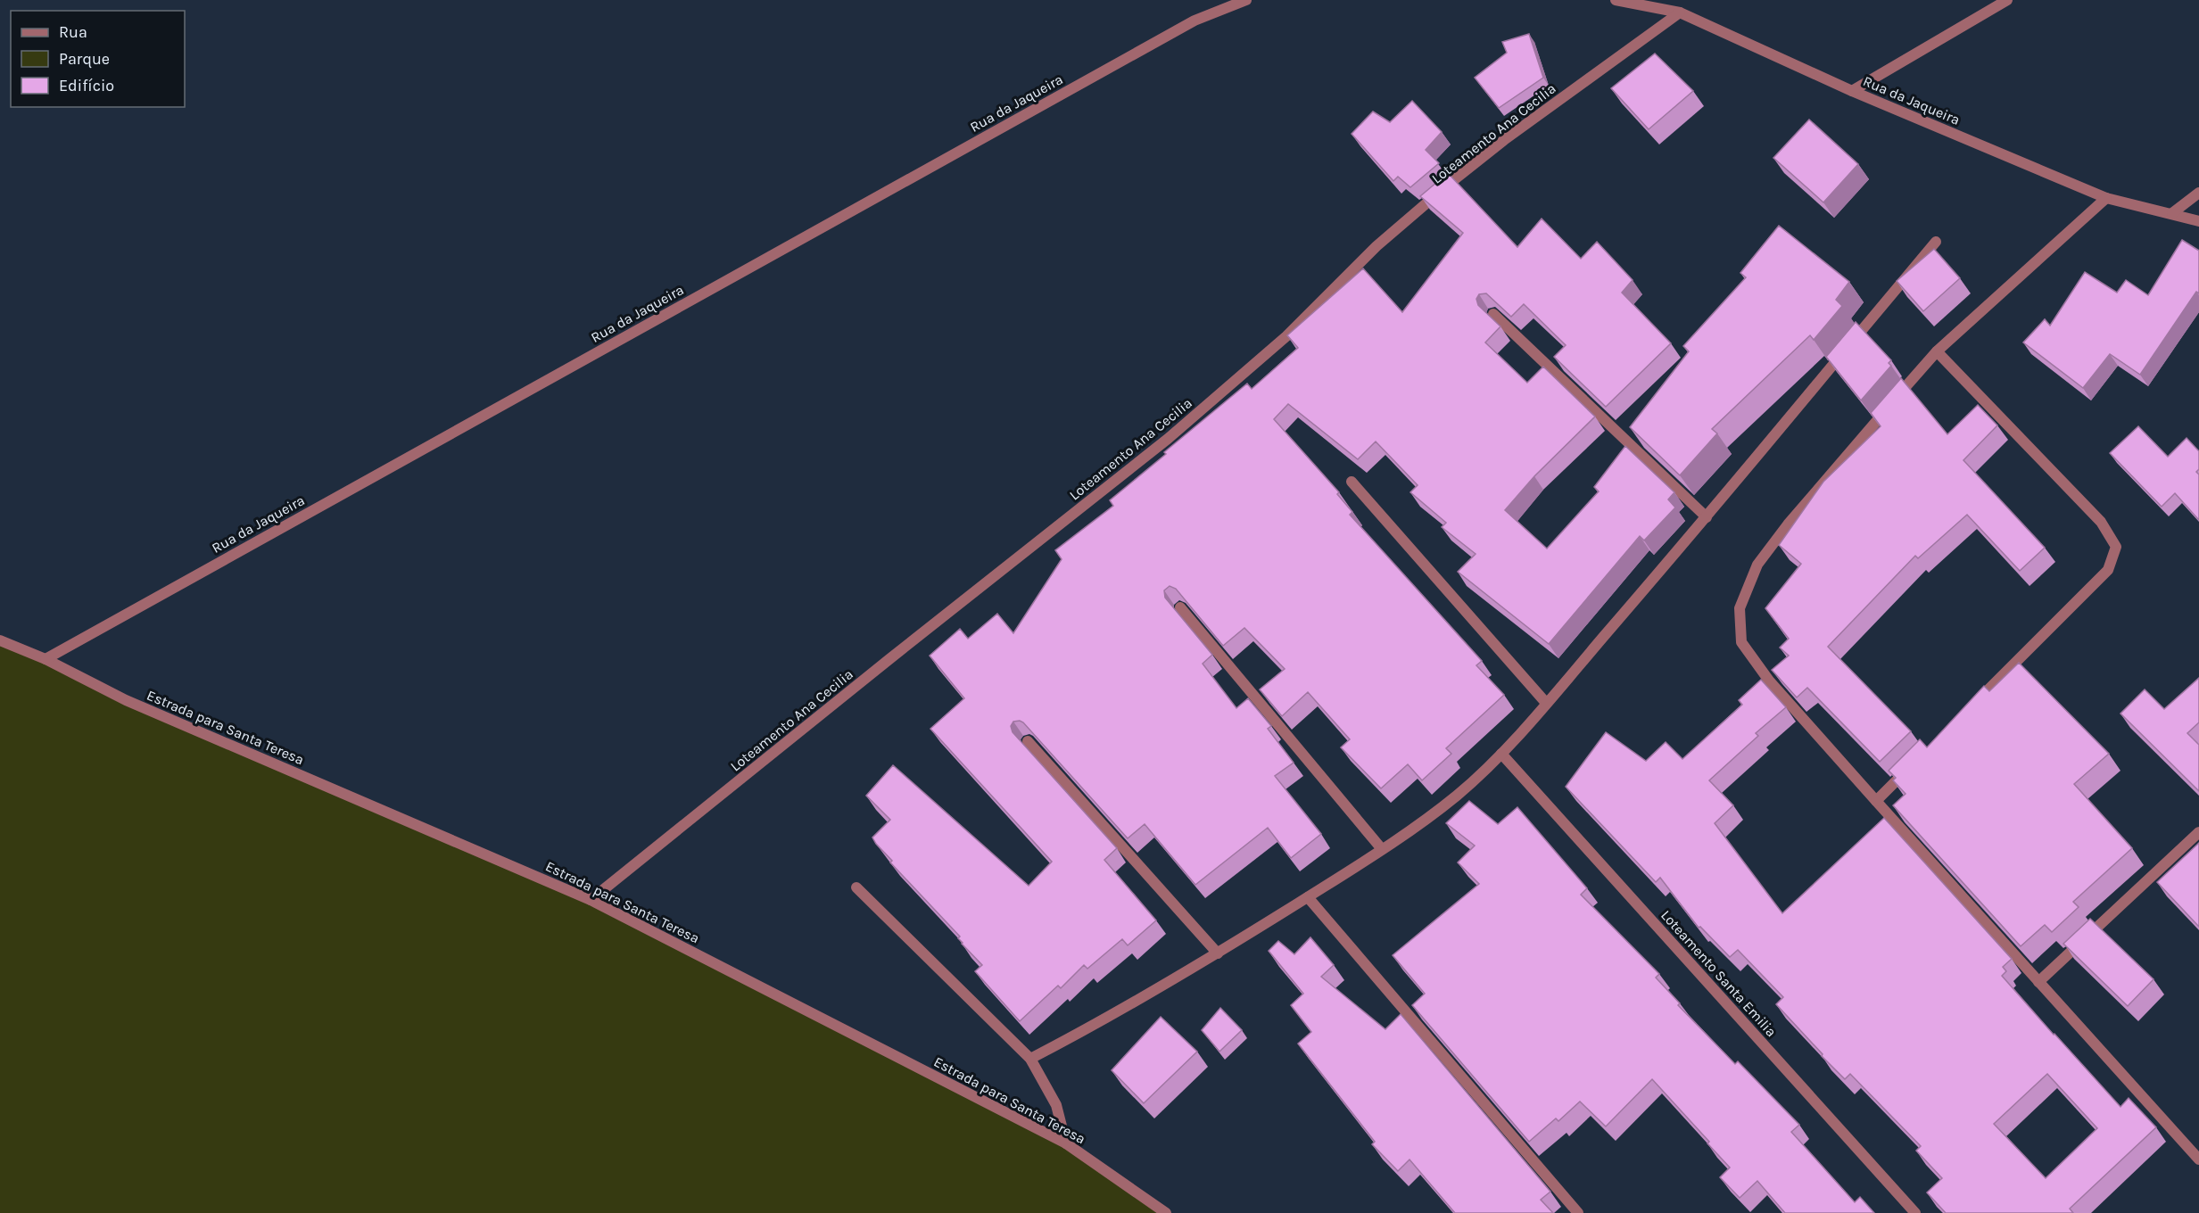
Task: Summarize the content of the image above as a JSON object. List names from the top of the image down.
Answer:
{
  "streets": {
    "street": [
      "Rua da Jaqueira",
      "Loteamento Ana Cecilia",
      "Estrada para Santa Teresa",
      "Loteamento Santa Emilia"
    ]
  },
  "crossings": [
    ["Rua da Jaqueira", "Loteamento Ana Cecilia"],
    ["Rua da Jaqueira", "Estrada para Santa Teresa"],
    ["Loteamento Ana Cecilia", "Estrada para Santa Teresa"]
  ],
  "legend": ["Rua", "Parque", "Edifício"]
}
